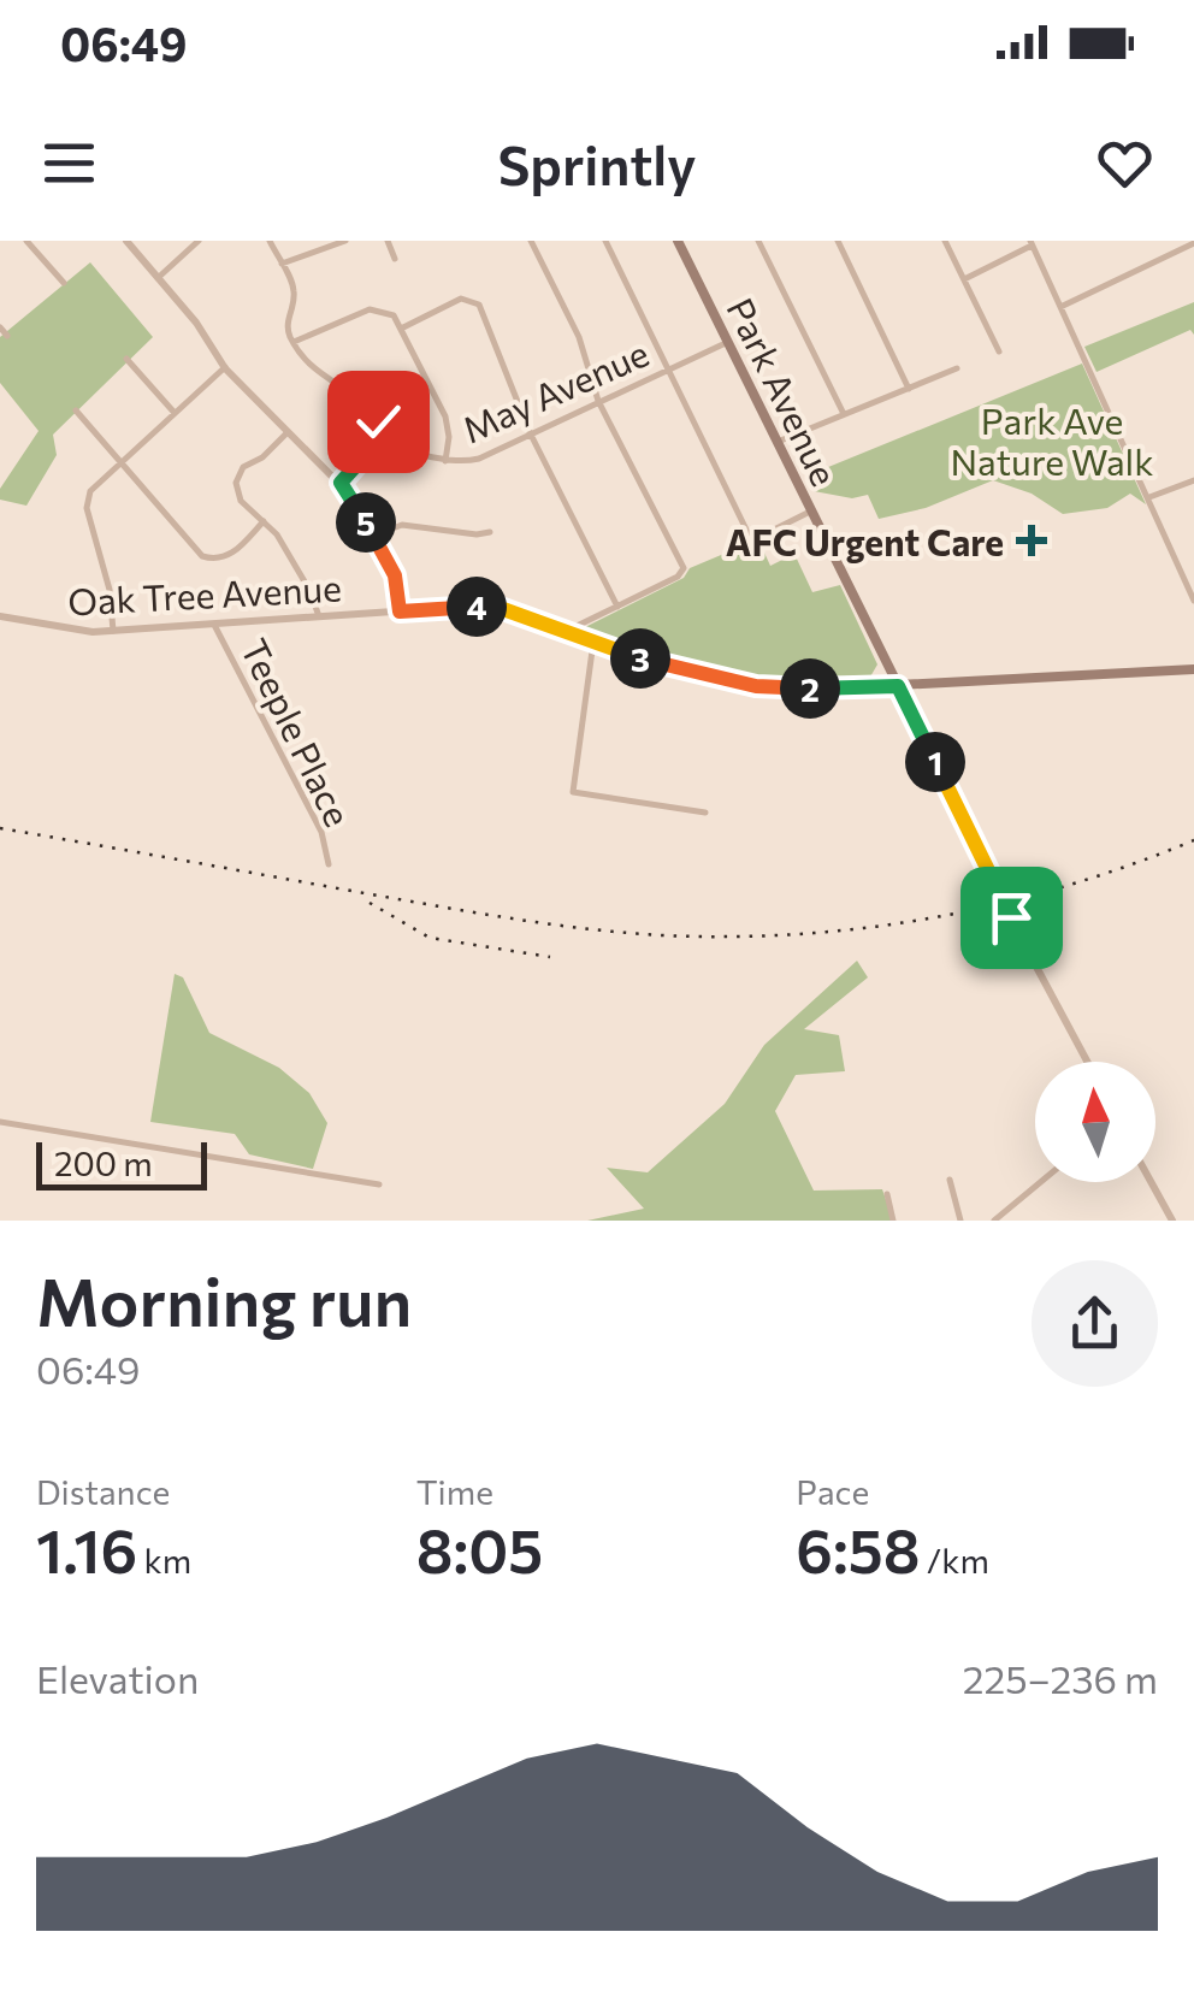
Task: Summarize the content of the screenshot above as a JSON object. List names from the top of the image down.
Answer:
{
  "streets": {
    "main road": ["Park Avenue", "Oak Tree Avenue"],
    "street": ["May Avenue", "Teeple Place"]
  },
  "crossings": [
    ["May Avenue", "Park Avenue"],
    ["Park Avenue", "Oak Tree Avenue"],
    ["Oak Tree Avenue", "Teeple Place"]
  ],
  "parks": ["Park Ave Nature Walk"],
  "places": {
    "health": ["AFC Urgent Care"]
  },
  "scale_bar": "200 m",
  "north": "top",
  "page": {
    "status": "06:49",
    "header": "Sprintly",
    "pins": [
      "5",
      "4",
      "3",
      "2",
      "1"
    ],
    "scale": "200 m",
    "heading": ["Morning run", "06:49"],
    "stats": [
      ["Distance", "1.16 km"],
      ["Time", "8:05"],
      ["Pace", "6:58 /km"]
    ],
    "chart": ["Elevation", "225–236 m"]
  }
}
